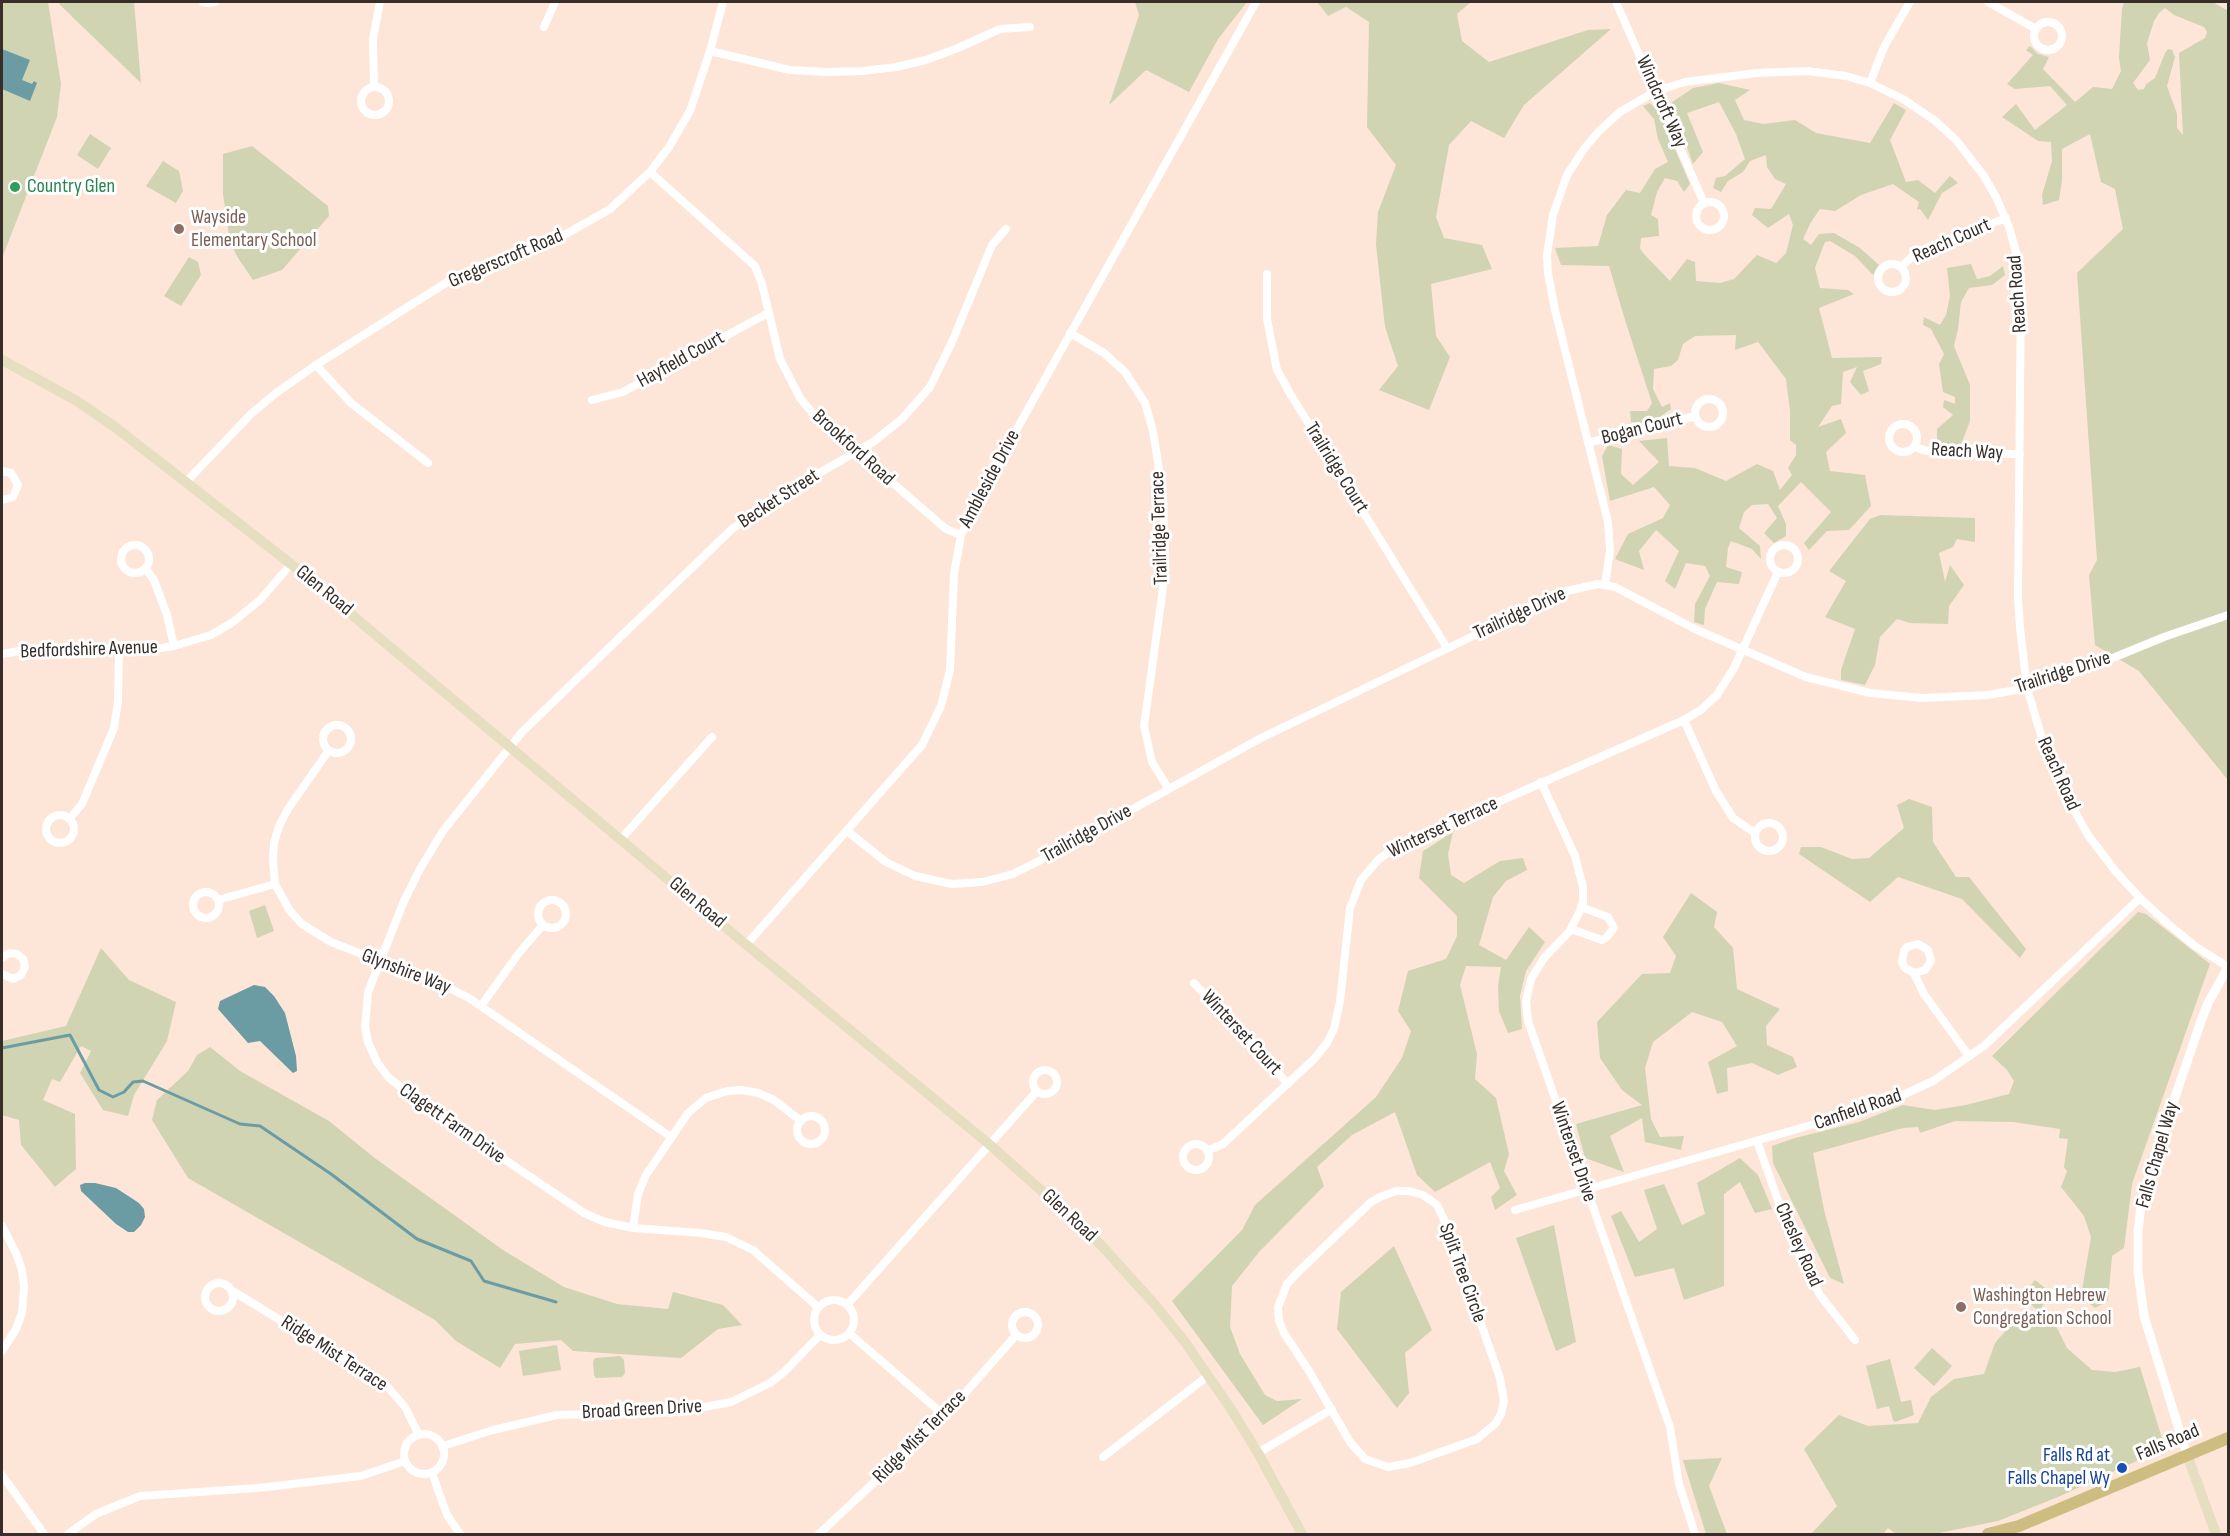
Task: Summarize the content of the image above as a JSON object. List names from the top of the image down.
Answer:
{
  "streets": {
    "main road": ["Glen Road", "Falls Road"],
    "street": [
      "Windcroft Way",
      "Reach Court",
      "Gregerscroft Road",
      "Reach Road",
      "Hayfield Court",
      "Bogan Court",
      "Brookford Road",
      "Reach Way",
      "Trailridge Court",
      "Ambleside Drive",
      "Becket Street",
      "Trailridge Terrace",
      "Trailridge Drive",
      "Bedfordshire Avenue",
      "Winterset Terrace",
      "Glynshire Way",
      "Winterset Court",
      "Canfield Road",
      "Clagett Farm Drive",
      "Winterset Drive",
      "Falls Chapel Way",
      "Chesley Road",
      "Split Tree Circle",
      "Ridge Mist Terrace",
      "Broad Green Drive"
    ]
  },
  "crossings": [
    ["Windcroft Way", "Reach Road"],
    ["Reach Court", "Reach Road"],
    ["Gregerscroft Road", "Brookford Road"],
    ["Gregerscroft Road", "Glen Road"],
    ["Reach Road", "Bogan Court"],
    ["Reach Road", "Reach Way"],
    ["Reach Road", "Trailridge Drive"],
    ["Reach Road", "Canfield Road"],
    ["Reach Road", "Falls Chapel Way"],
    ["Hayfield Court", "Brookford Road"],
    ["Brookford Road", "Ambleside Drive"],
    ["Brookford Road", "Becket Street"],
    ["Trailridge Court", "Trailridge Drive"],
    ["Ambleside Drive", "Trailridge Terrace"],
    ["Ambleside Drive", "Glen Road"],
    ["Ambleside Drive", "Trailridge Drive"],
    ["Becket Street", "Glen Road"],
    ["Becket Street", "Clagett Farm Drive"],
    ["Trailridge Terrace", "Trailridge Drive"],
    ["Glen Road", "Bedfordshire Avenue"],
    ["Glen Road", "Clagett Farm Drive"],
    ["Trailridge Drive", "Winterset Terrace"],
    ["Winterset Terrace", "Winterset Court"],
    ["Winterset Terrace", "Winterset Drive"],
    ["Glynshire Way", "Clagett Farm Drive"],
    ["Canfield Road", "Winterset Drive"],
    ["Canfield Road", "Chesley Road"],
    ["Clagett Farm Drive", "Broad Green Drive"],
    ["Falls Chapel Way", "Falls Road"],
    ["Ridge Mist Terrace", "Broad Green Drive"]
  ],
  "places": [
    "Country Glen",
    "Wayside Elementary School",
    "Washington Hebrew Congregation School",
    "Falls Rd at Falls Chapel Wy"
  ]
}
